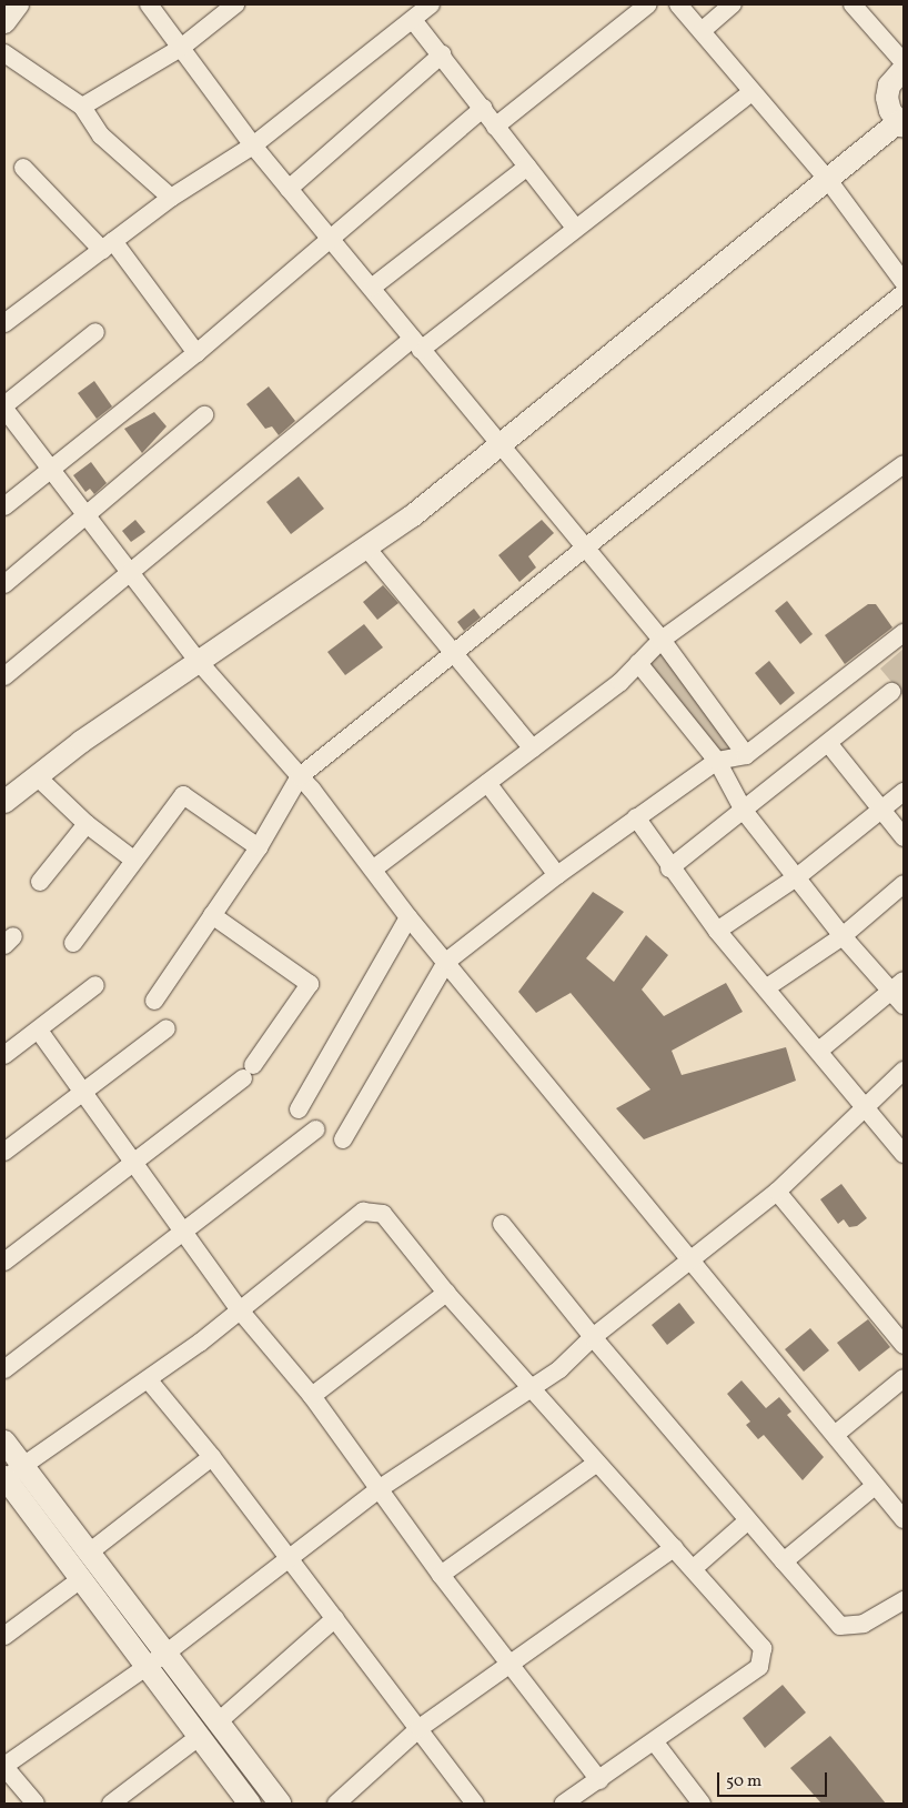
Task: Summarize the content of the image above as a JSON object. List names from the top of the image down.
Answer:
{
  "scale_bar": "50 m"
}
